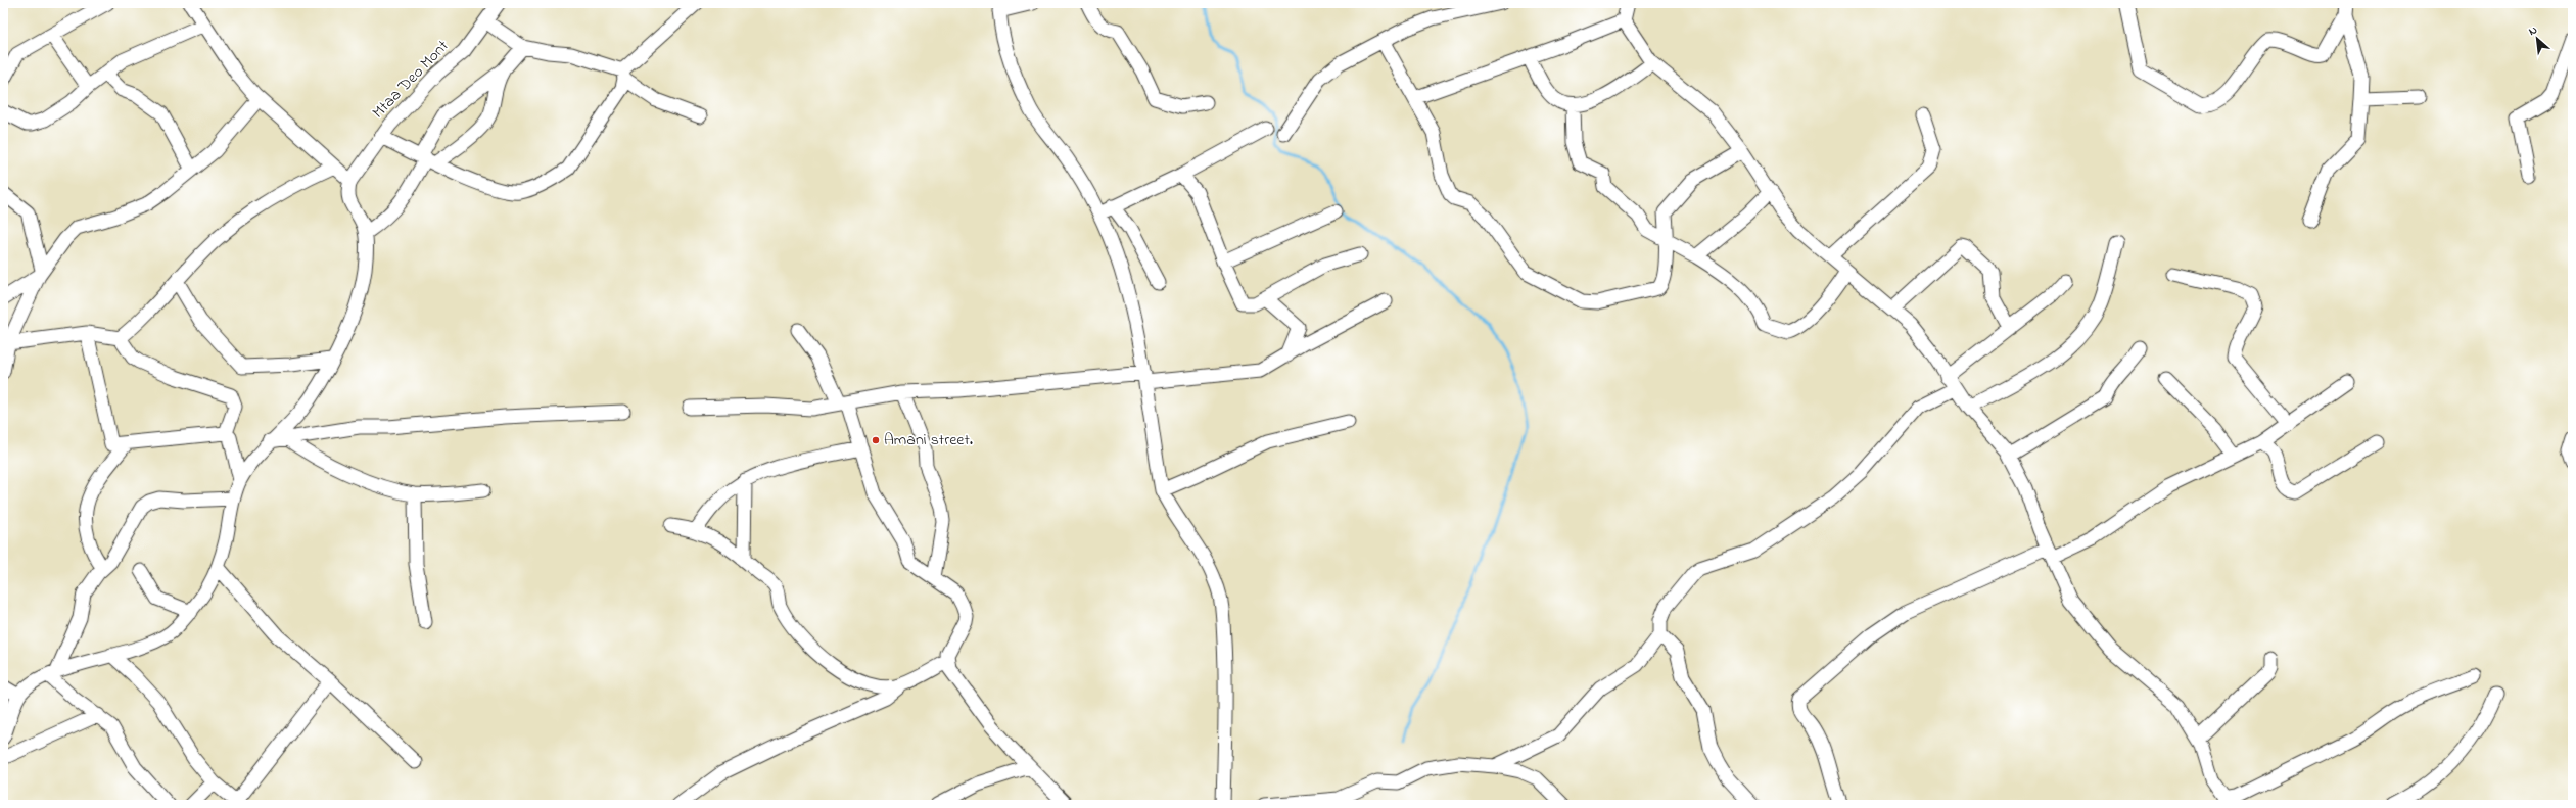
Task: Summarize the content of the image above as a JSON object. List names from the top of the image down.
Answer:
{
  "streets": {
    "street": ["Mtaa Deo Mont"]
  },
  "places": ["Amani street."],
  "north": "top left"
}
